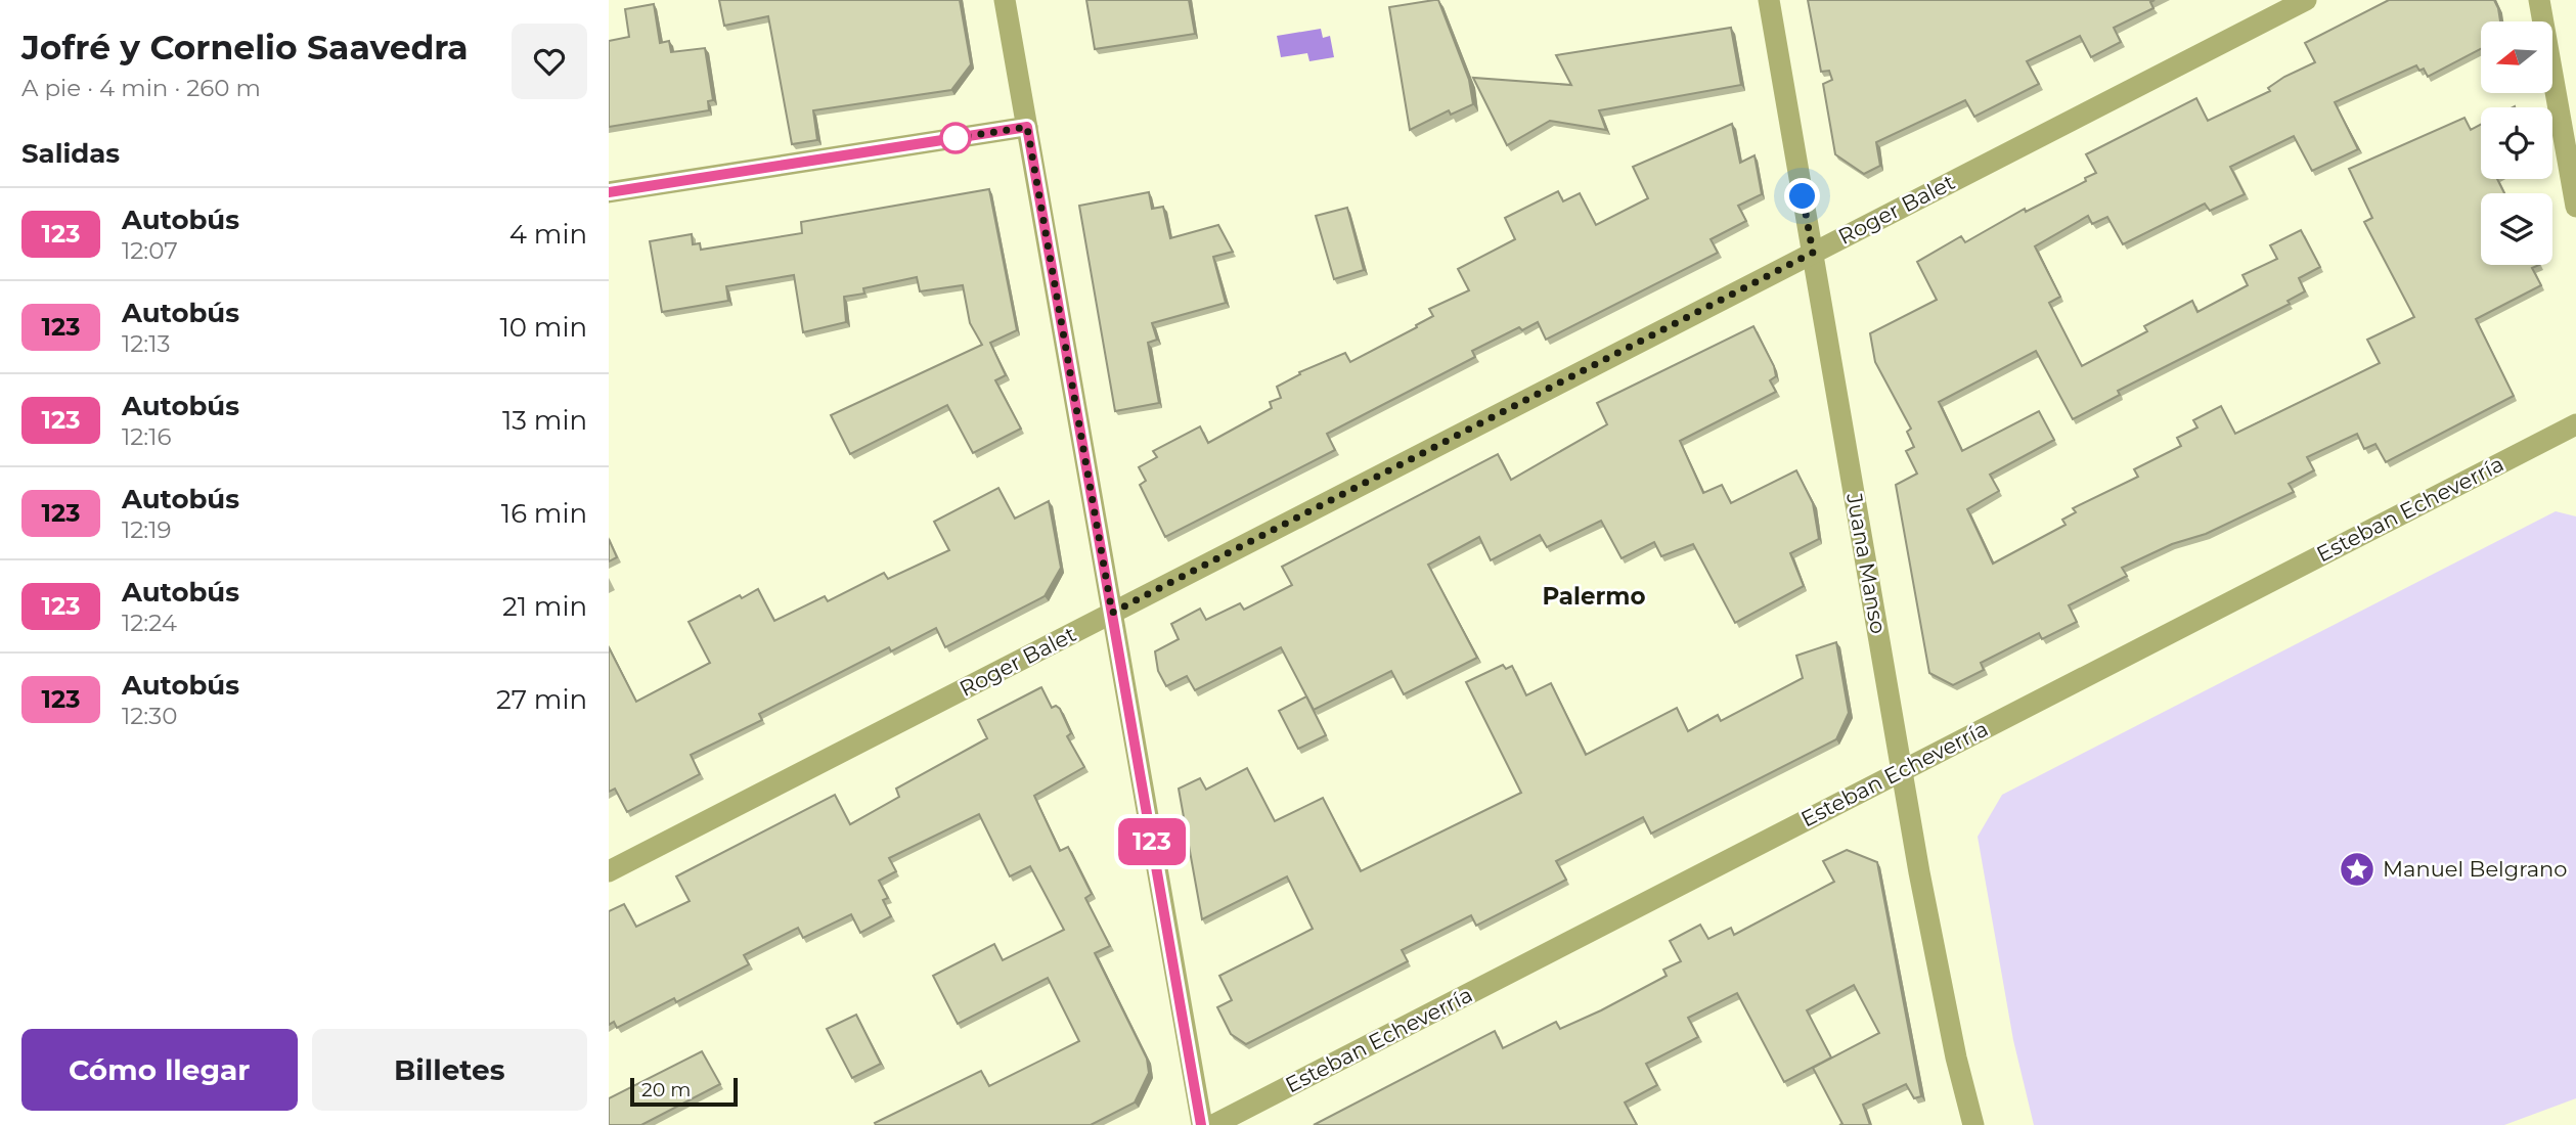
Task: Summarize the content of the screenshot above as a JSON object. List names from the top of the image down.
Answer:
{
  "streets": {
    "street": ["Roger Balet", "Esteban Echeverría", "Juana Manso"]
  },
  "crossings": [
    ["Roger Balet", "Juana Manso"],
    ["Esteban Echeverría", "Juana Manso"]
  ],
  "districts": ["Palermo"],
  "places": {
    "place": ["Manuel Belgrano"]
  },
  "lines": ["bus line 123"],
  "scale_bar": "20 m",
  "north": "left",
  "page": {
    "heading": [
      ["Jofré y Cornelio Saavedra", "A pie · 4 min · 260 m"],
      "Salidas"
    ],
    "on_map": "123",
    "list": [
      {
        "mark": "123",
        "name": "Autobús",
        "note": "12:07",
        "value": "4 min"
      },
      {
        "mark": "123",
        "name": "Autobús",
        "note": "12:13",
        "value": "10 min"
      },
      {
        "mark": "123",
        "name": "Autobús",
        "note": "12:16",
        "value": "13 min"
      },
      {
        "mark": "123",
        "name": "Autobús",
        "note": "12:19",
        "value": "16 min"
      },
      {
        "mark": "123",
        "name": "Autobús",
        "note": "12:24",
        "value": "21 min"
      },
      {
        "mark": "123",
        "name": "Autobús",
        "note": "12:30",
        "value": "27 min"
      }
    ],
    "buttons": ["Cómo llegar", "Billetes"],
    "scale": "20 m"
  }
}
